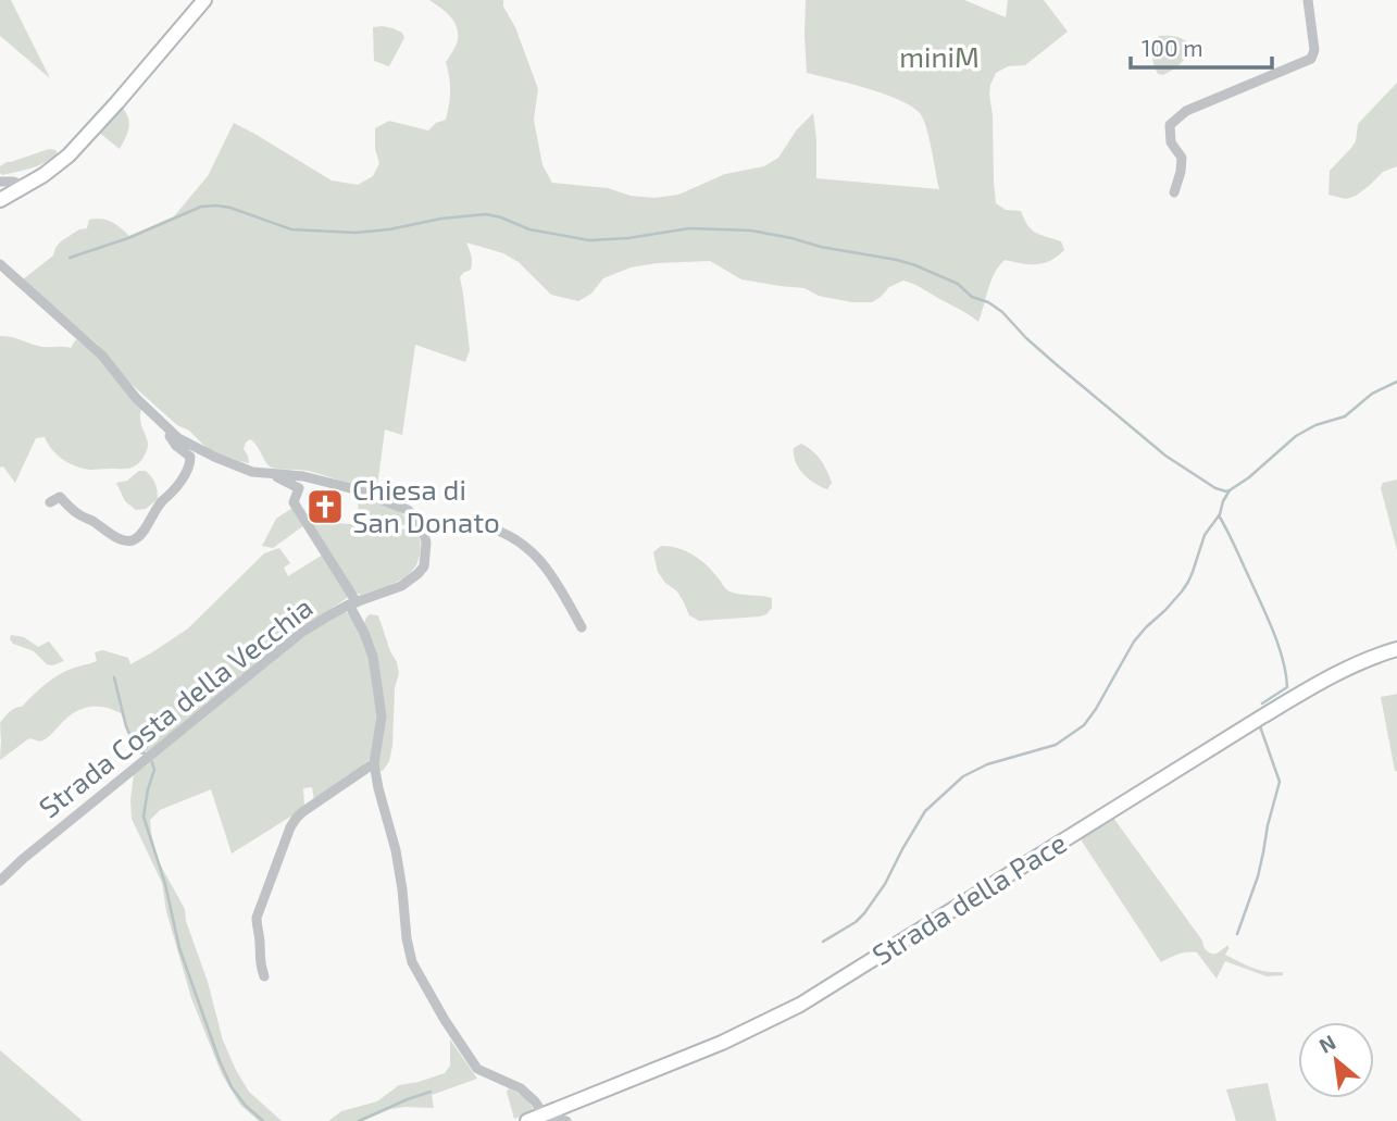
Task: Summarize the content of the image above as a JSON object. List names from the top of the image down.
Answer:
{
  "streets": {
    "street": ["Strada Costa della Vecchia", "Strada della Pace"]
  },
  "parks": ["miniM"],
  "places": {
    "church": ["Chiesa di San Donato"]
  },
  "scale_bar": "100 m",
  "north": "top left"
}
